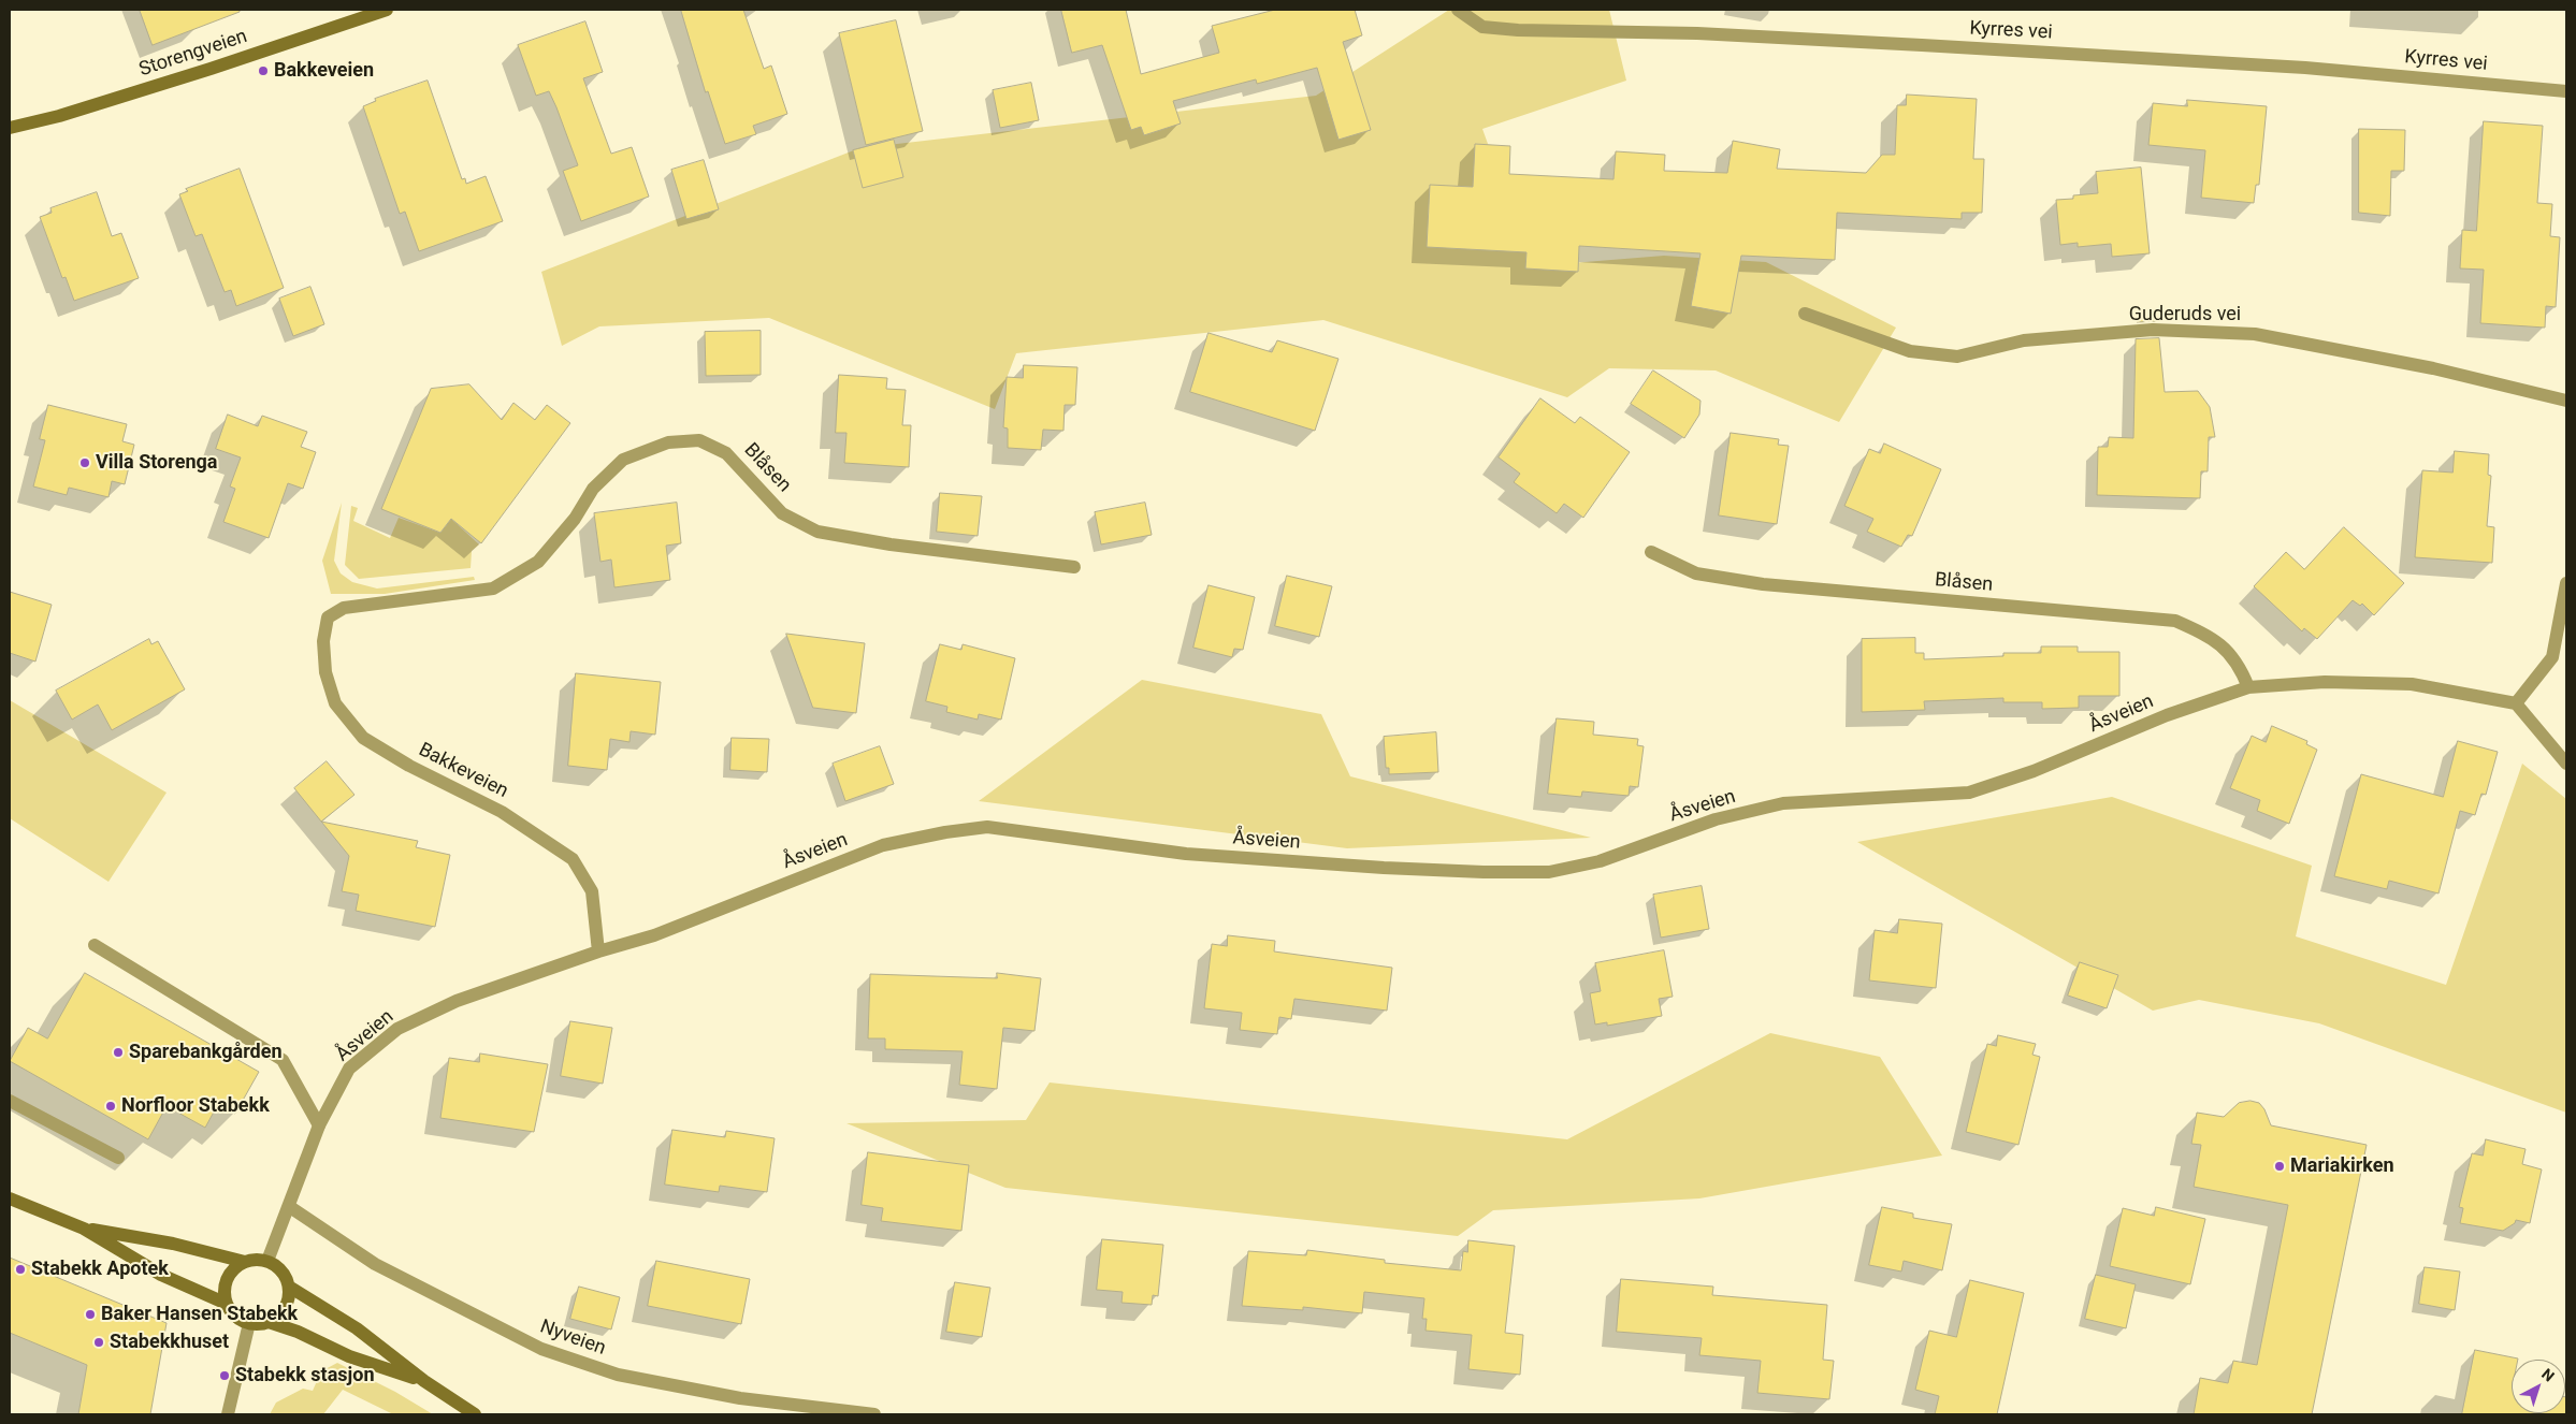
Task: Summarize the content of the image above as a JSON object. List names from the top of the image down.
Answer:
{
  "streets": {
    "main road": ["Storengveien"],
    "street": [
      "Kyrres vei",
      "Guderuds vei",
      "Blåsen",
      "Åsveien",
      "Bakkeveien",
      "Nyveien"
    ]
  },
  "crossings": [
    ["Blåsen", "Åsveien"],
    ["Blåsen", "Bakkeveien"],
    ["Åsveien", "Bakkeveien"],
    ["Åsveien", "Nyveien"]
  ],
  "places": [
    "Bakkeveien",
    "Villa Storenga",
    "Sparebankgården",
    "Norfloor Stabekk",
    "Mariakirken",
    "Stabekk Apotek",
    "Baker Hansen Stabekk",
    "Stabekkhuset",
    "Stabekk stasjon"
  ],
  "north": "top right"
}
